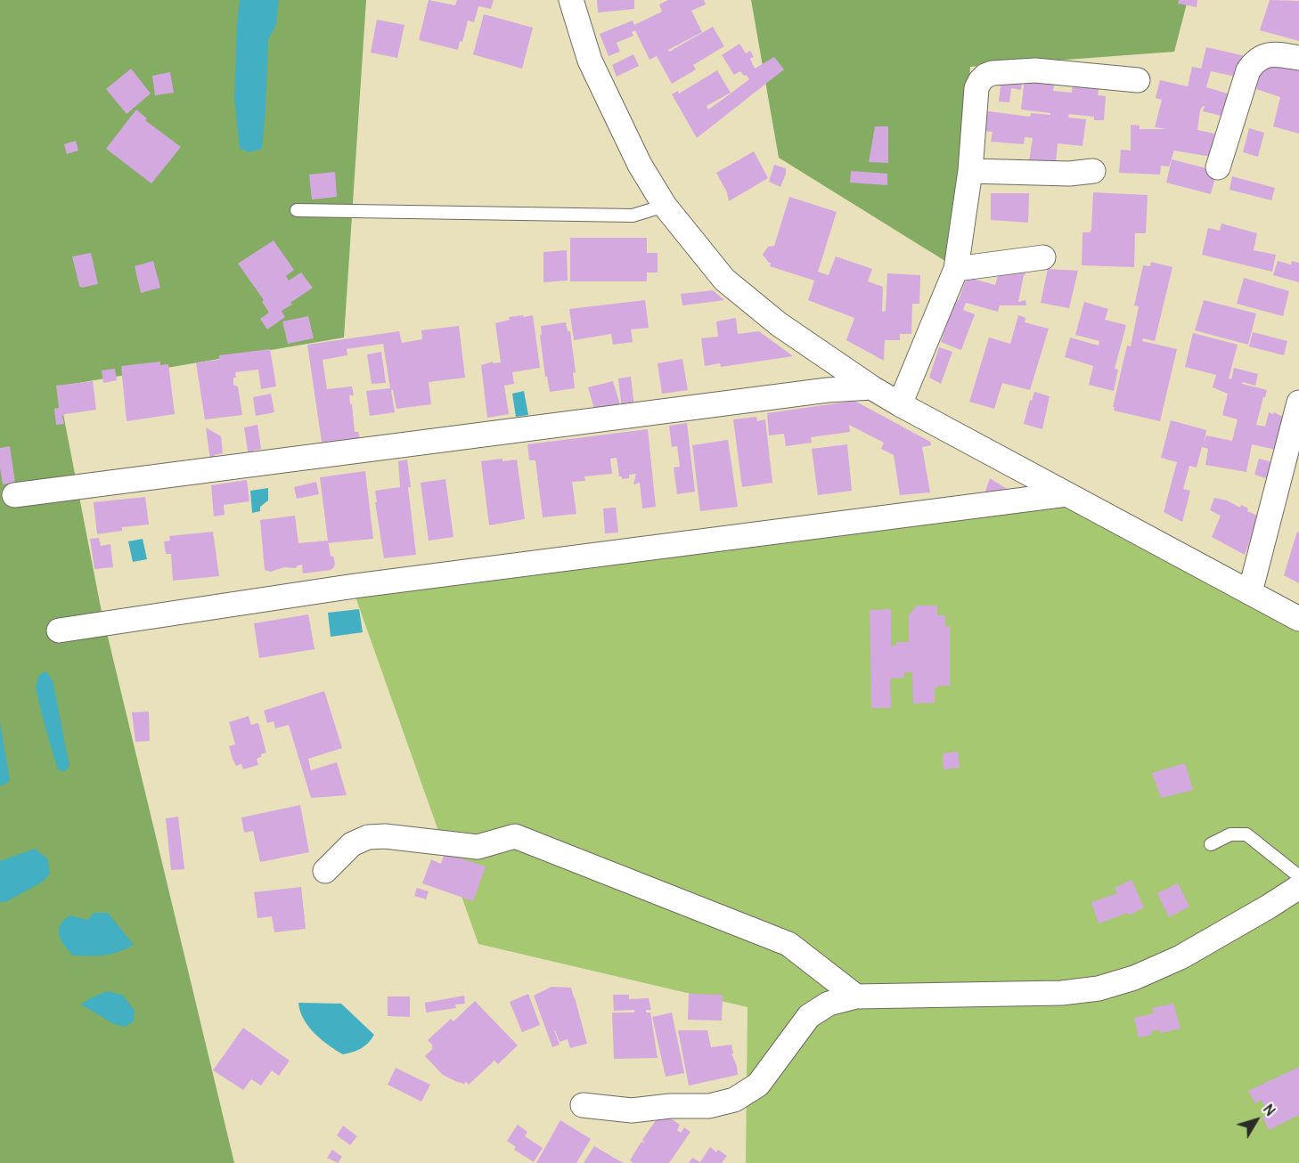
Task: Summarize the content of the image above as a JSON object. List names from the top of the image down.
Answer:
{
  "north": "top right"
}
